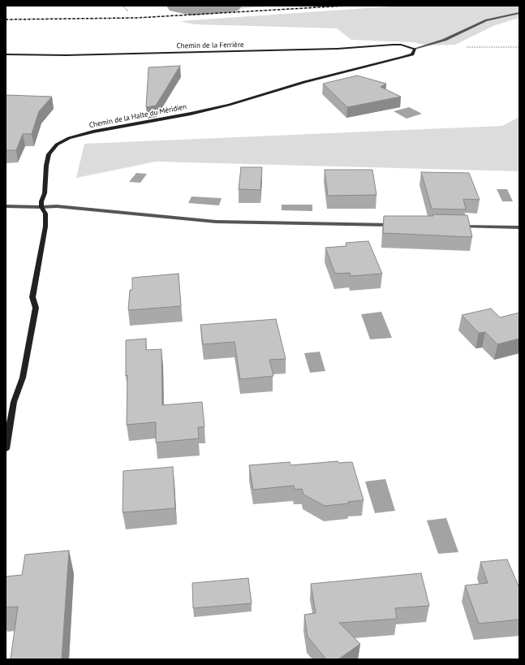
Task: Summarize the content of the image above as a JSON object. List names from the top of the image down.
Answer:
{
  "streets": {
    "street": ["Chemin de la Ferrière", "Chemin de la Halte du Méridien"]
  },
  "crossings": [
    ["Chemin de la Ferrière", "Chemin de la Halte du Méridien"]
  ]
}
